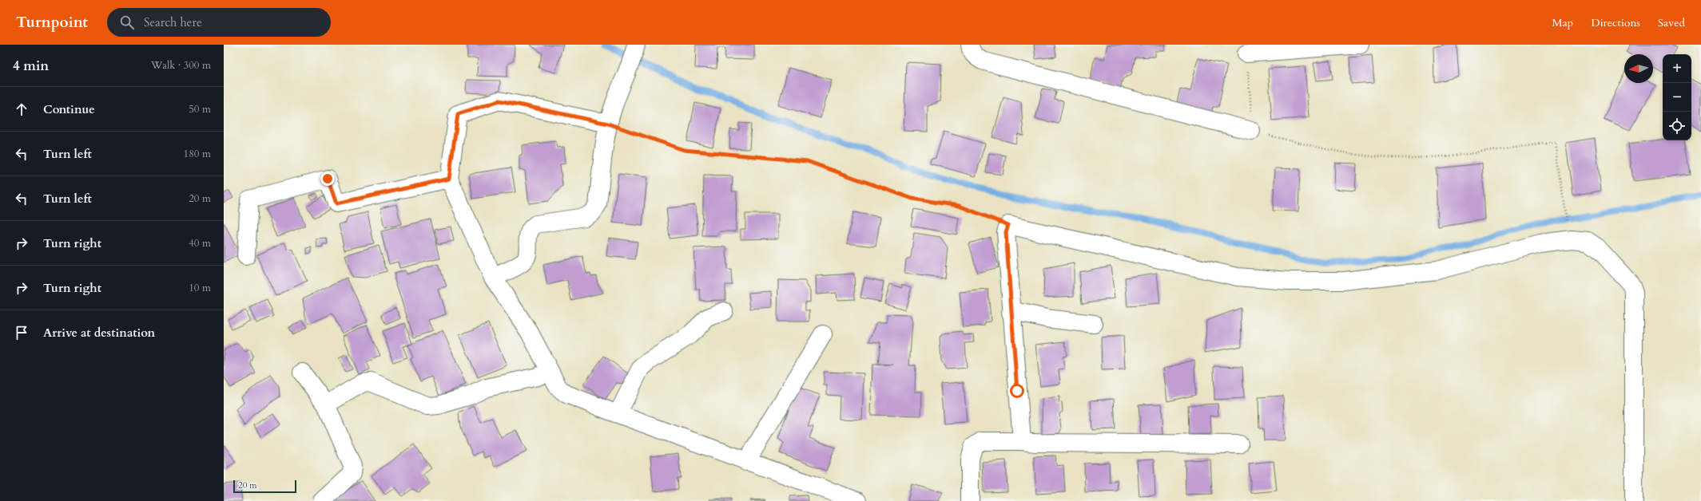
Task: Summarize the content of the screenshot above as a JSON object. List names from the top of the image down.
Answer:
{
  "scale_bar": "20 m",
  "north": "left",
  "page": {
    "header": "Turnpoint",
    "search": "Search here",
    "nav": ["Map", "Directions", "Saved"],
    "heading": ["4 min", "Walk · 300 m"],
    "map_buttons": ["+", "−"],
    "list": [
      ["Continue", "50 m"],
      ["Turn left", "180 m"],
      ["Turn left", "20 m"],
      ["Turn right", "40 m"],
      ["Turn right", "10 m"],
      "Arrive at destination"
    ],
    "scale": "20 m"
  }
}
